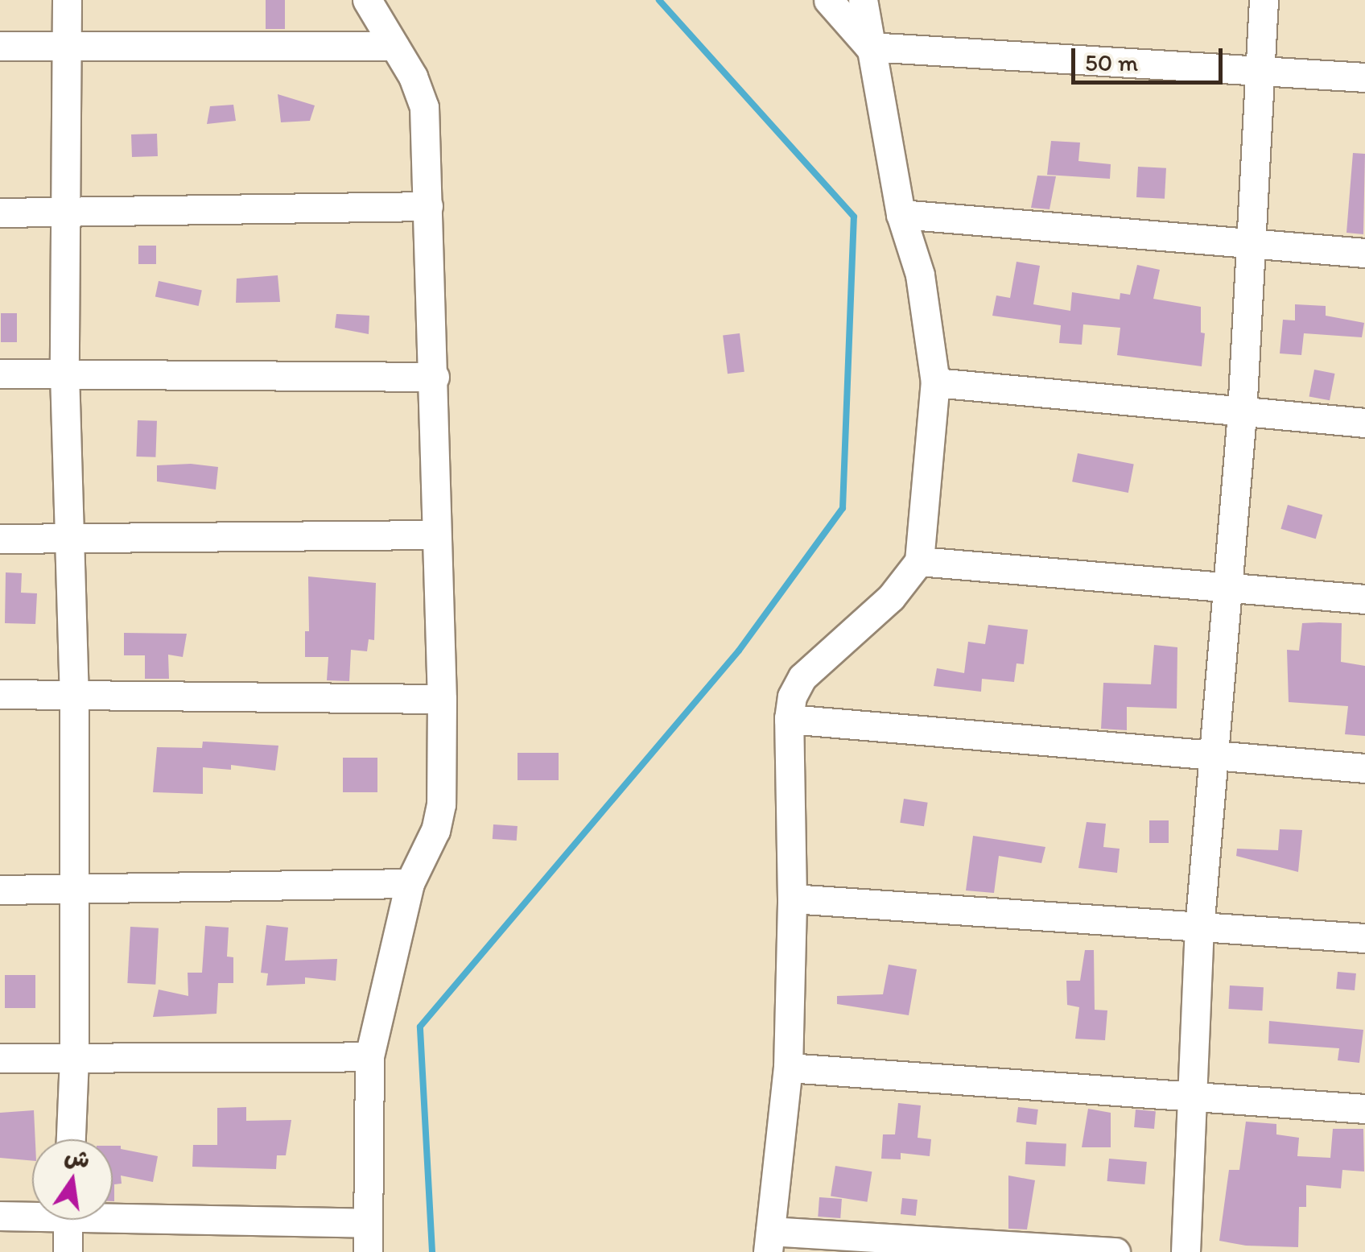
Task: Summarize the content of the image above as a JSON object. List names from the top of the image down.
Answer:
{
  "scale_bar": "50 m",
  "north": "top"
}
